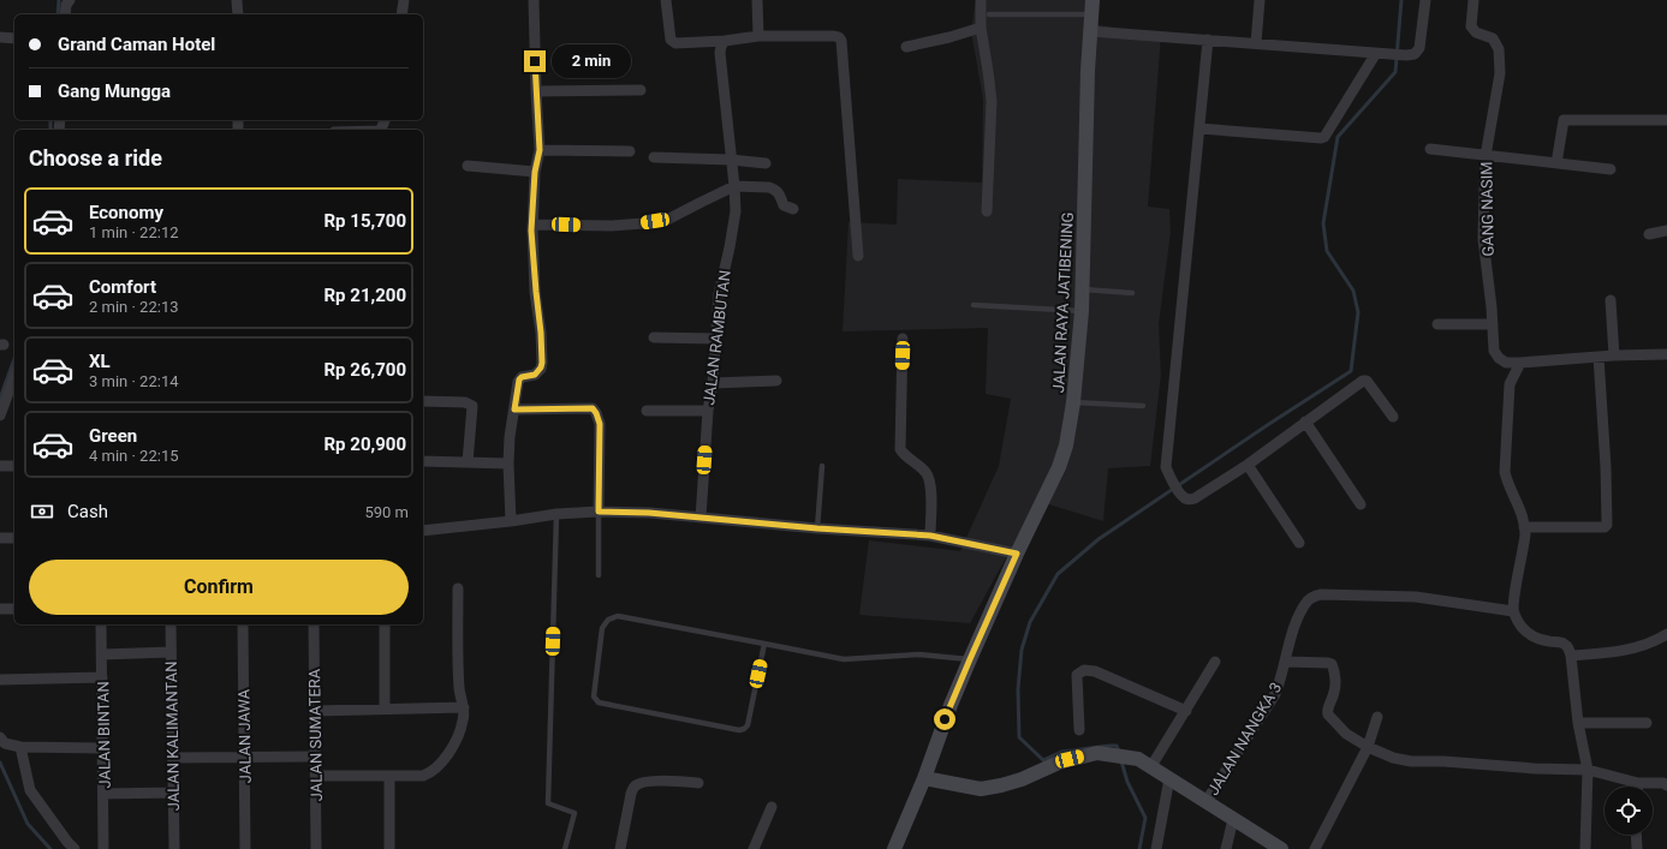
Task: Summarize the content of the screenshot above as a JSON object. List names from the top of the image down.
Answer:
{
  "streets": {
    "main road": ["JALAN RAYA JATIBENING"],
    "street": [
      "GANG NASIM",
      "JALAN RAMBUTAN",
      "JALAN BINTAN",
      "JALAN SUMATERA",
      "JALAN KALIMANTAN",
      "JALAN JAWA",
      "JALAN NANGKA 3"
    ]
  },
  "page": {
    "banner": ["Grand Caman Hotel", "Gang Mungga"],
    "bubble": "2 min",
    "heading": "Choose a ride",
    "list": [
      {
        "name": "Economy",
        "note": "1 min · 22:12",
        "value": "Rp 15,700"
      },
      {
        "name": "Comfort",
        "note": "2 min · 22:13",
        "value": "Rp 21,200"
      },
      {
        "name": "XL",
        "note": "3 min · 22:14",
        "value": "Rp 26,700"
      },
      {
        "name": "Green",
        "note": "4 min · 22:15",
        "value": "Rp 20,900"
      }
    ],
    "pay": ["Cash", "590 m"],
    "buttons": "Confirm"
  }
}
